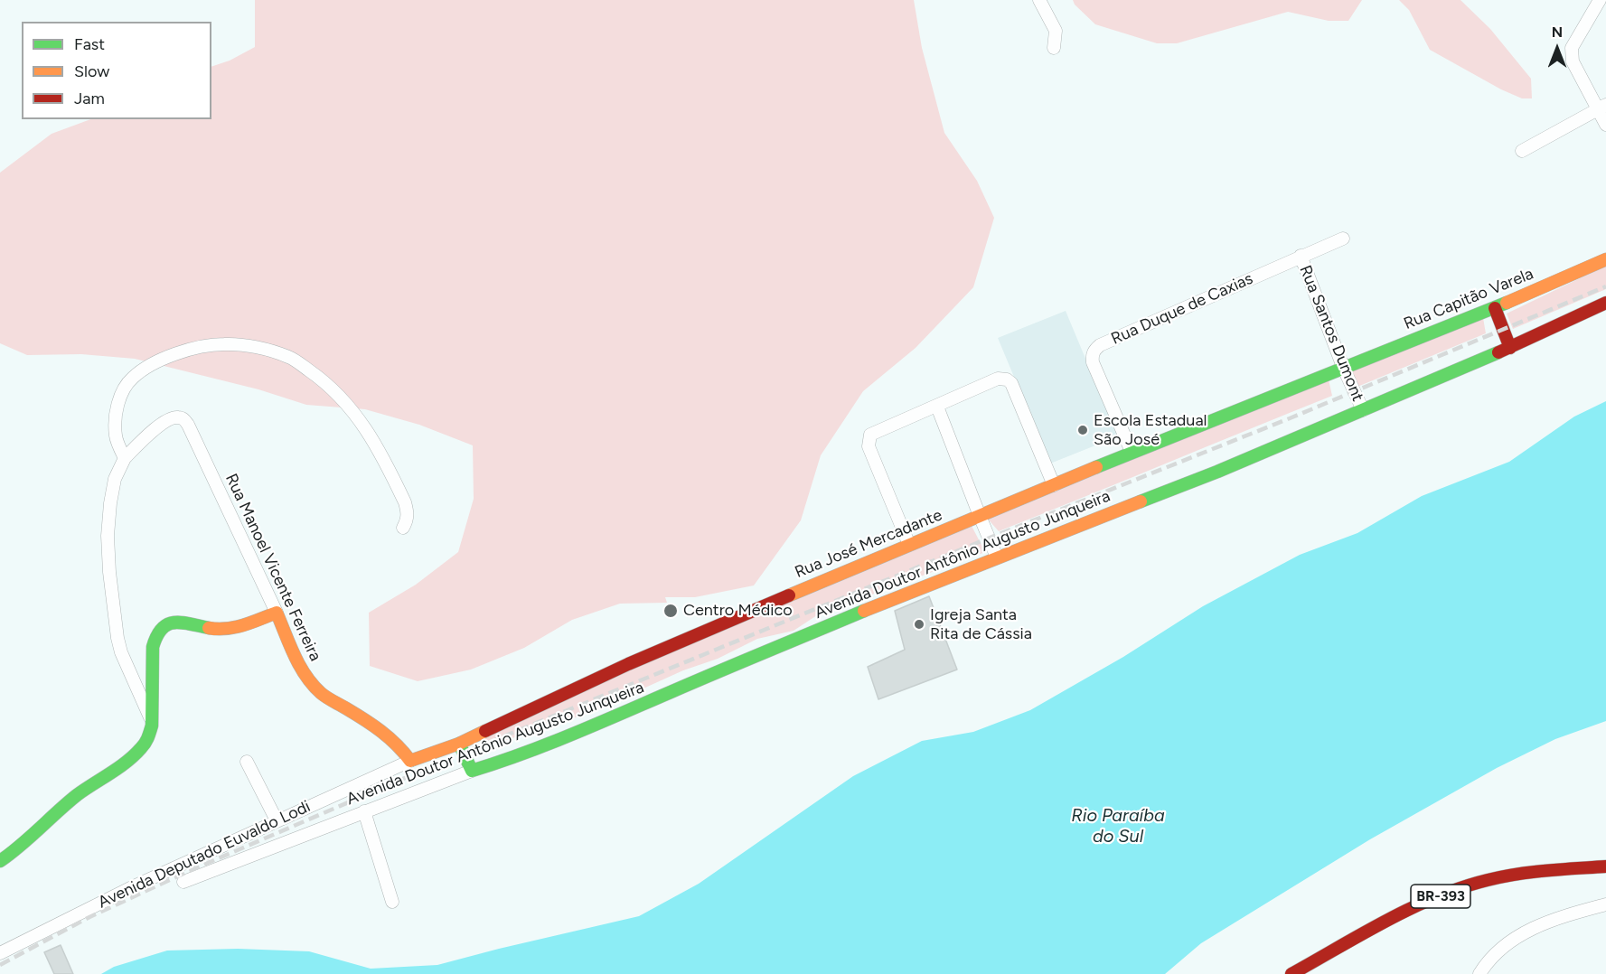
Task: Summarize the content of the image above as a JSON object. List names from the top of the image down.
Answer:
{
  "streets": {
    "main road": [
      "Rua Capitão Varela",
      "Rua José Mercadante",
      "Avenida Doutor Antônio Augusto Junqueira",
      "Rua Manoel Vicente Ferreira",
      "BR-393"
    ],
    "street": ["Rua Duque de Caxias", "Rua Santos Dumont", "Avenida Deputado Euvaldo Lodi"]
  },
  "crossings": [
    ["Rua Capitão Varela", "Rua Santos Dumont"],
    ["Rua Capitão Varela", "Rua José Mercadante"],
    ["Rua Duque de Caxias", "Rua Santos Dumont"],
    ["Rua Duque de Caxias", "Rua José Mercadante"],
    ["Rua Santos Dumont", "Rua José Mercadante"],
    ["Rua Santos Dumont", "Avenida Doutor Antônio Augusto Junqueira"],
    ["Rua José Mercadante", "Rua Manoel Vicente Ferreira"],
    ["Rua José Mercadante", "Avenida Deputado Euvaldo Lodi"],
    ["Rua Manoel Vicente Ferreira", "Avenida Deputado Euvaldo Lodi"]
  ],
  "water": ["Rio Paraíba do Sul"],
  "places": ["Escola Estadual São José", "Centro Médico", "Igreja Santa Rita de Cássia"],
  "legend": ["Fast", "Slow", "Jam"],
  "north": "top"
}
